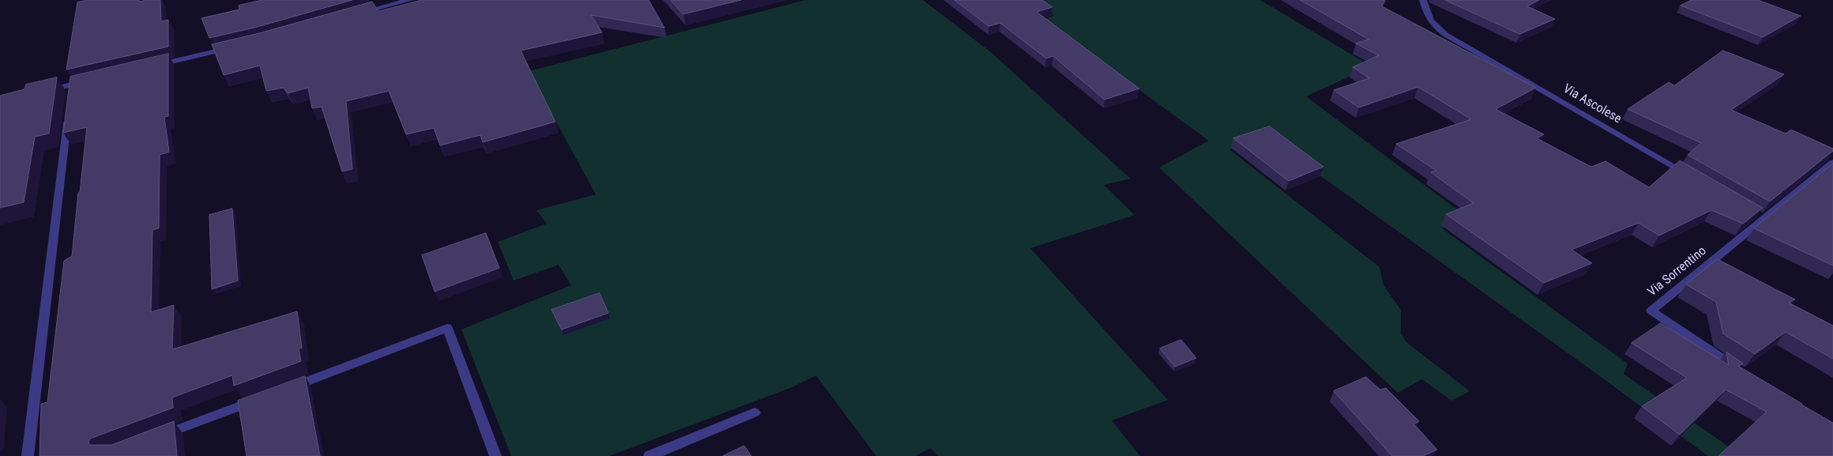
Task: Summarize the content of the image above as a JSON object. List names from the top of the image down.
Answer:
{
  "streets": {
    "street": ["Via Ascolese", "Via Sorrentino"]
  }
}
